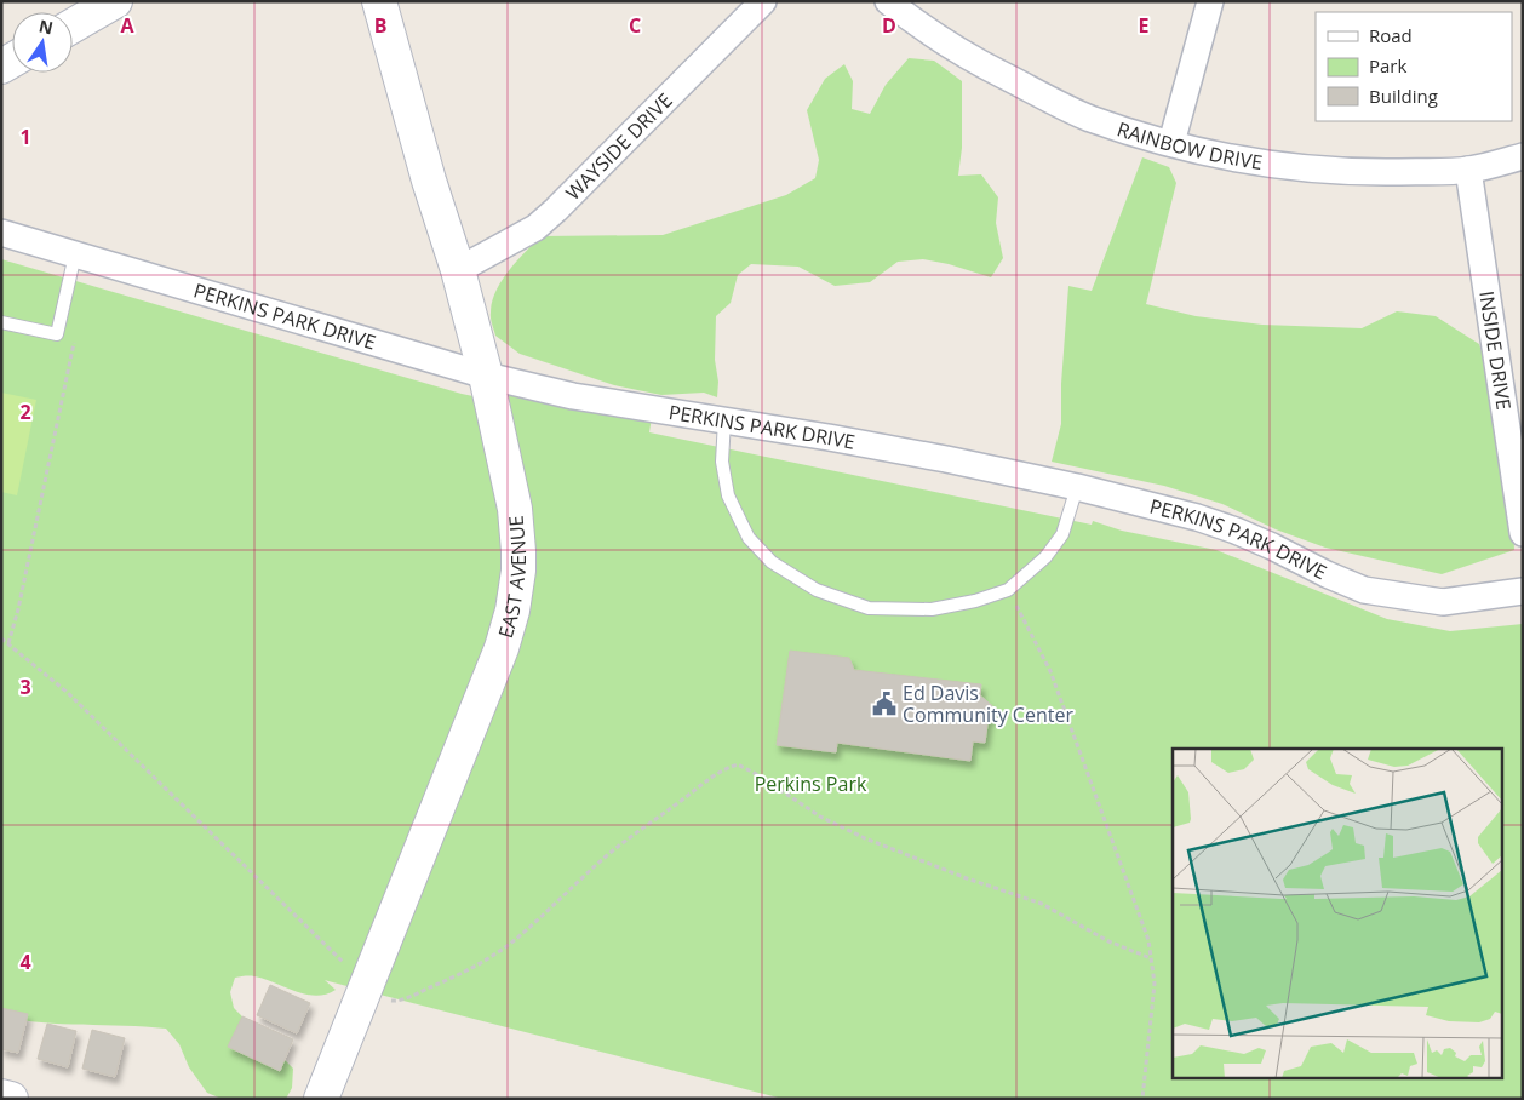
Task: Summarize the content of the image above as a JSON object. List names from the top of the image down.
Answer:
{
  "streets": {
    "street": [
      "RAINBOW DRIVE",
      "WAYSIDE DRIVE",
      "PERKINS PARK DRIVE",
      "INSIDE DRIVE",
      "EAST AVENUE"
    ]
  },
  "crossings": [
    ["RAINBOW DRIVE", "INSIDE DRIVE"],
    ["WAYSIDE DRIVE", "EAST AVENUE"],
    ["PERKINS PARK DRIVE", "EAST AVENUE"]
  ],
  "parks": ["Perkins Park"],
  "places": {
    "public building": ["Ed Davis Community Center"]
  },
  "legend": ["Road", "Park", "Building"],
  "north": "top",
  "grid": {
    "columns": [
      "A",
      "B",
      "C",
      "D",
      "E"
    ],
    "rows": [
      "1",
      "2",
      "3",
      "4"
    ]
  }
}
